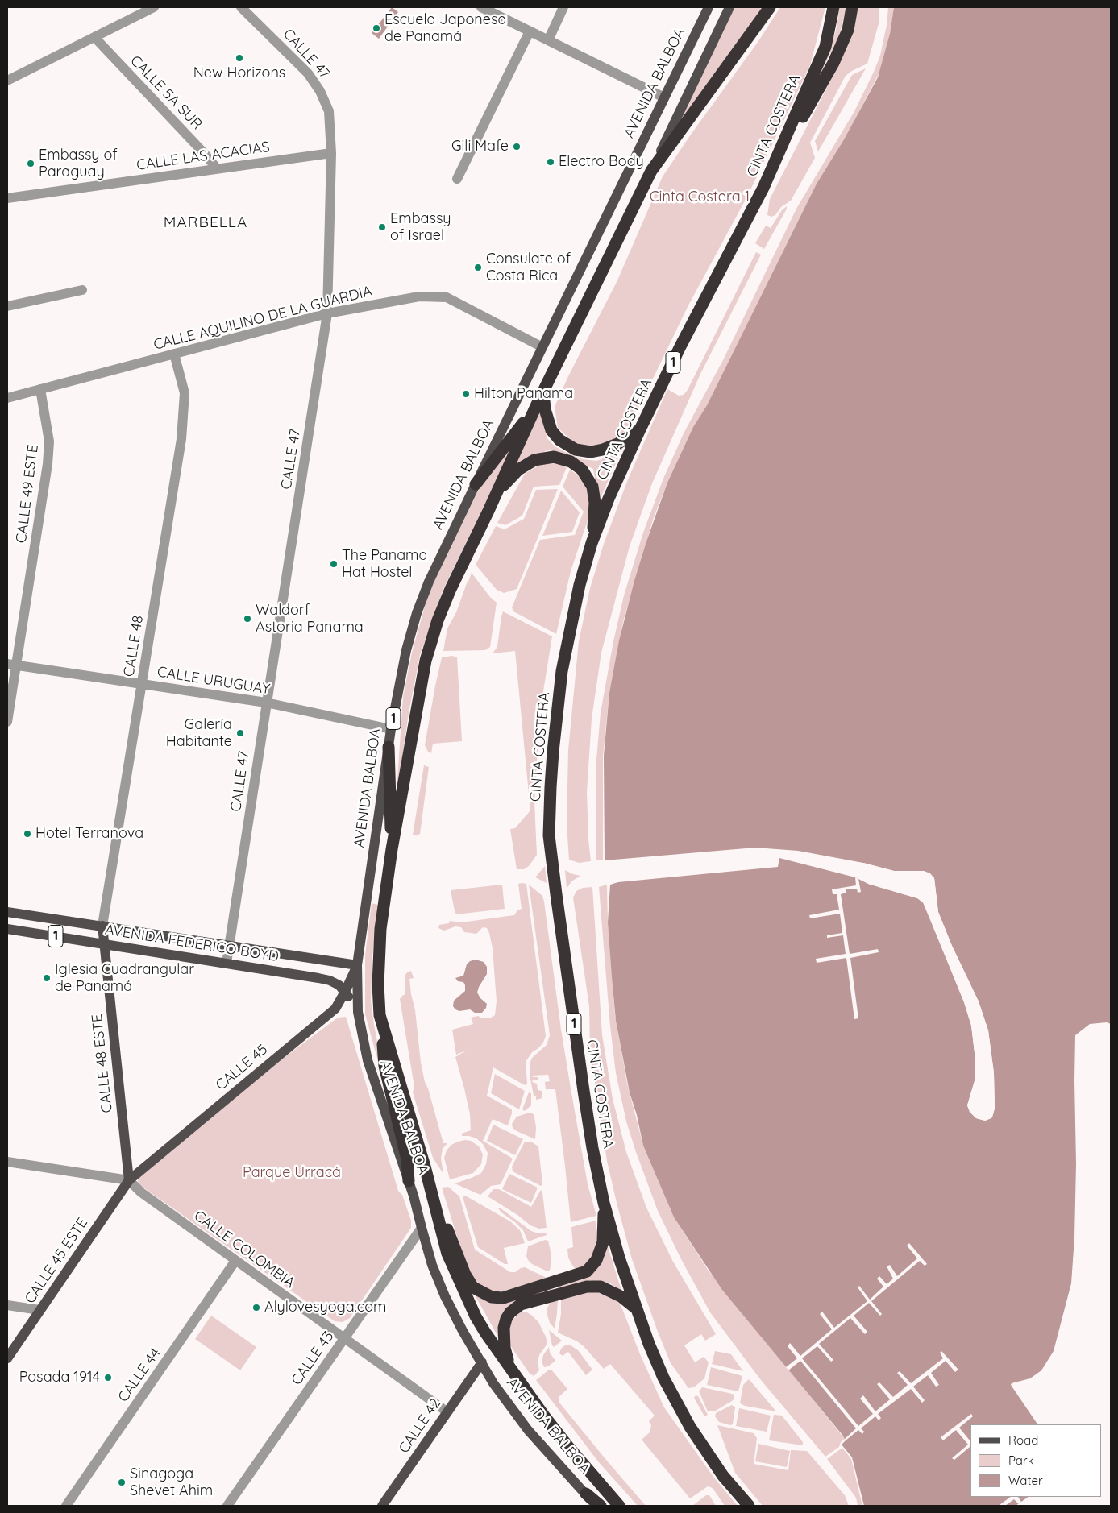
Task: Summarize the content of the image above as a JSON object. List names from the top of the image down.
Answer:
{
  "streets": {
    "highway": ["AVENIDA BALBOA", "CINTA COSTERA", "1"],
    "main road": [
      "CALLE 48",
      "AVENIDA FEDERICO BOYD",
      "CALLE 48 ESTE",
      "CALLE 45",
      "CALLE 45 ESTE",
      "CALLE 42"
    ],
    "street": [
      "CALLE 47",
      "CALLE 5A SUR",
      "CALLE LAS ACACIAS",
      "CALLE AQUILINO DE LA GUARDIA",
      "CALLE 49 ESTE",
      "CALLE URUGUAY",
      "CALLE COLOMBIA",
      "CALLE 43",
      "CALLE 44"
    ]
  },
  "crossings": [
    ["CALLE 47", "CALLE LAS ACACIAS"],
    ["CALLE 47", "CALLE AQUILINO DE LA GUARDIA"],
    ["CALLE 47", "CALLE URUGUAY"],
    ["CALLE 47", "AVENIDA FEDERICO BOYD"],
    ["AVENIDA BALBOA", "CALLE AQUILINO DE LA GUARDIA"],
    ["AVENIDA BALBOA", "CALLE URUGUAY"],
    ["AVENIDA BALBOA", "AVENIDA FEDERICO BOYD"],
    ["AVENIDA BALBOA", "CALLE 45"],
    ["AVENIDA BALBOA", "CALLE 43"],
    ["AVENIDA BALBOA", "CALLE 42"],
    ["CALLE 5A SUR", "CALLE LAS ACACIAS"],
    ["CALLE AQUILINO DE LA GUARDIA", "CALLE 49 ESTE"],
    ["CALLE AQUILINO DE LA GUARDIA", "CALLE 48"],
    ["CALLE 49 ESTE", "CALLE URUGUAY"],
    ["CALLE 48", "CALLE URUGUAY"],
    ["CALLE 48", "AVENIDA FEDERICO BOYD"],
    ["CALLE 48", "CALLE 48 ESTE"],
    ["AVENIDA FEDERICO BOYD", "CALLE 48 ESTE"],
    ["AVENIDA FEDERICO BOYD", "CALLE 45"],
    ["CALLE 48 ESTE", "CALLE 45"],
    ["CALLE 48 ESTE", "CALLE COLOMBIA"],
    ["CALLE 48 ESTE", "CALLE 45 ESTE"],
    ["CALLE 45", "CALLE COLOMBIA"],
    ["CALLE 45", "CALLE 45 ESTE"],
    ["CALLE COLOMBIA", "CALLE 45 ESTE"],
    ["CALLE COLOMBIA", "CALLE 43"],
    ["CALLE COLOMBIA", "CALLE 44"],
    ["CALLE COLOMBIA", "CALLE 42"]
  ],
  "districts": ["MARBELLA"],
  "parks": ["Cinta Costera 1", "Parque Urracá"],
  "places": [
    "Escuela Japonesa de Panamá",
    "New Horizons",
    "Gili Mafe",
    "Electro Body",
    "Embassy of Paraguay",
    "Embassy of Israel",
    "Consulate of Costa Rica",
    "Hilton Panama",
    "The Panama Hat Hostel",
    "Waldorf Astoria Panama",
    "Galería Habitante",
    "Hotel Terranova",
    "Iglesia Cuadrangular de Panamá",
    "Alylovesyoga.com",
    "Posada 1914",
    "Sinagoga Shevet Ahim"
  ],
  "legend": ["Road", "Park", "Water"]
}
